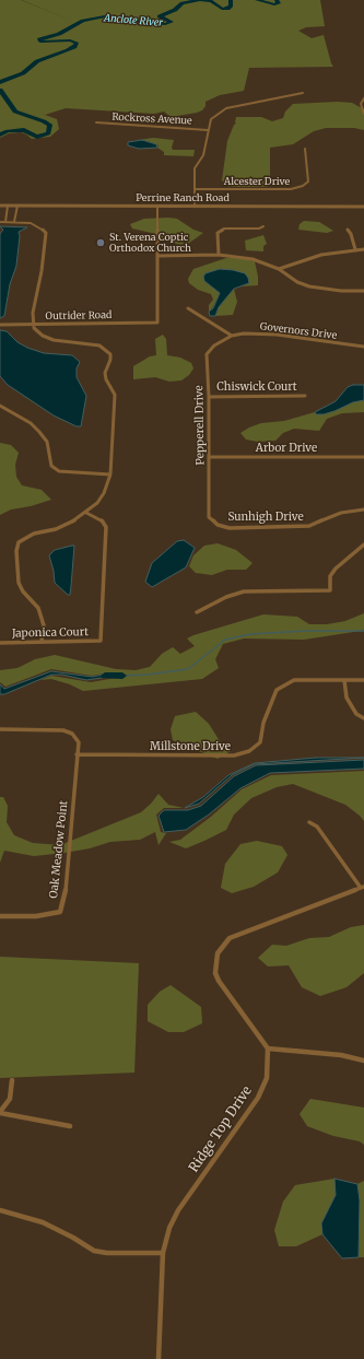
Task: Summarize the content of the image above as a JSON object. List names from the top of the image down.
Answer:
{
  "streets": {
    "street": [
      "Rockross Avenue",
      "Alcester Drive",
      "Perrine Ranch Road",
      "Outrider Road",
      "Governors Drive",
      "Chiswick Court",
      "Pepperell Drive",
      "Arbor Drive",
      "Sunhigh Drive",
      "Japonica Court",
      "Millstone Drive",
      "Oak Meadow Point",
      "Ridge Top Drive"
    ]
  },
  "crossings": [
    ["Governors Drive", "Pepperell Drive"],
    ["Chiswick Court", "Pepperell Drive"],
    ["Pepperell Drive", "Arbor Drive"],
    ["Pepperell Drive", "Sunhigh Drive"],
    ["Millstone Drive", "Oak Meadow Point"]
  ],
  "water": ["Anclote River"],
  "places": ["St. Verena Coptic Orthodox Church"]
}
